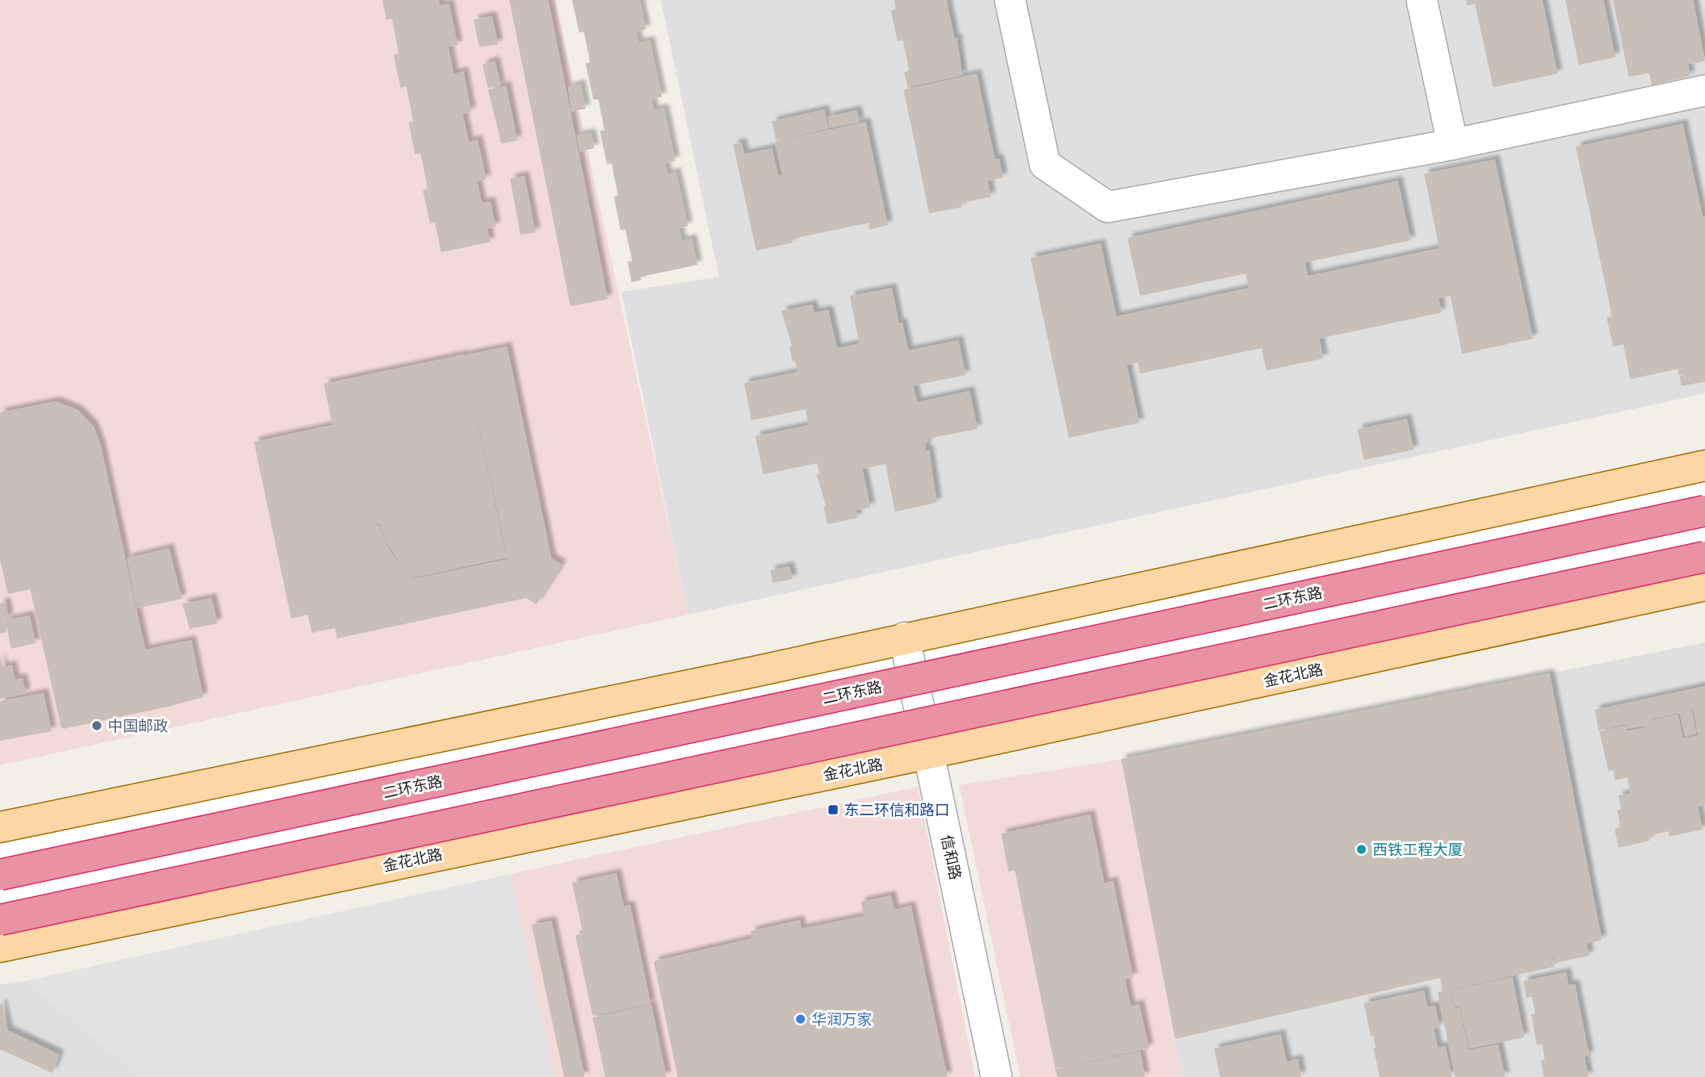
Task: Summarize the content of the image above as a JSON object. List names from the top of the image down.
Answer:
{
  "streets": {
    "highway": ["二环东路"],
    "main road": ["金花北路"],
    "street": ["信和路"]
  },
  "crossings": [
    ["金花北路", "信和路"]
  ],
  "places": {
    "other": ["中国邮政", "西铁工程大厦", "华润万家"],
    "transit": ["东二环信和路口"]
  }
}
